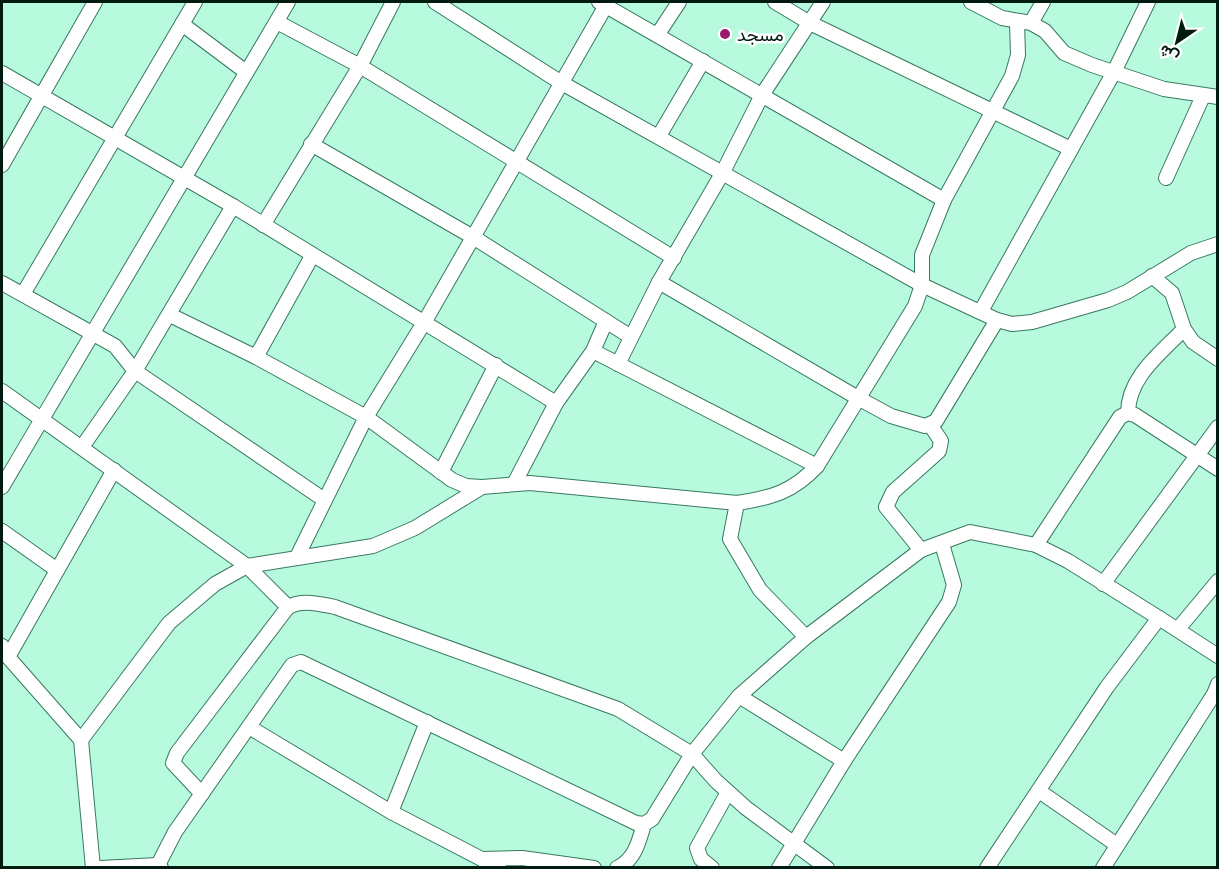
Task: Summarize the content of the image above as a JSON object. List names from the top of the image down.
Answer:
{
  "places": ["مسجد"],
  "north": "bottom left"
}
